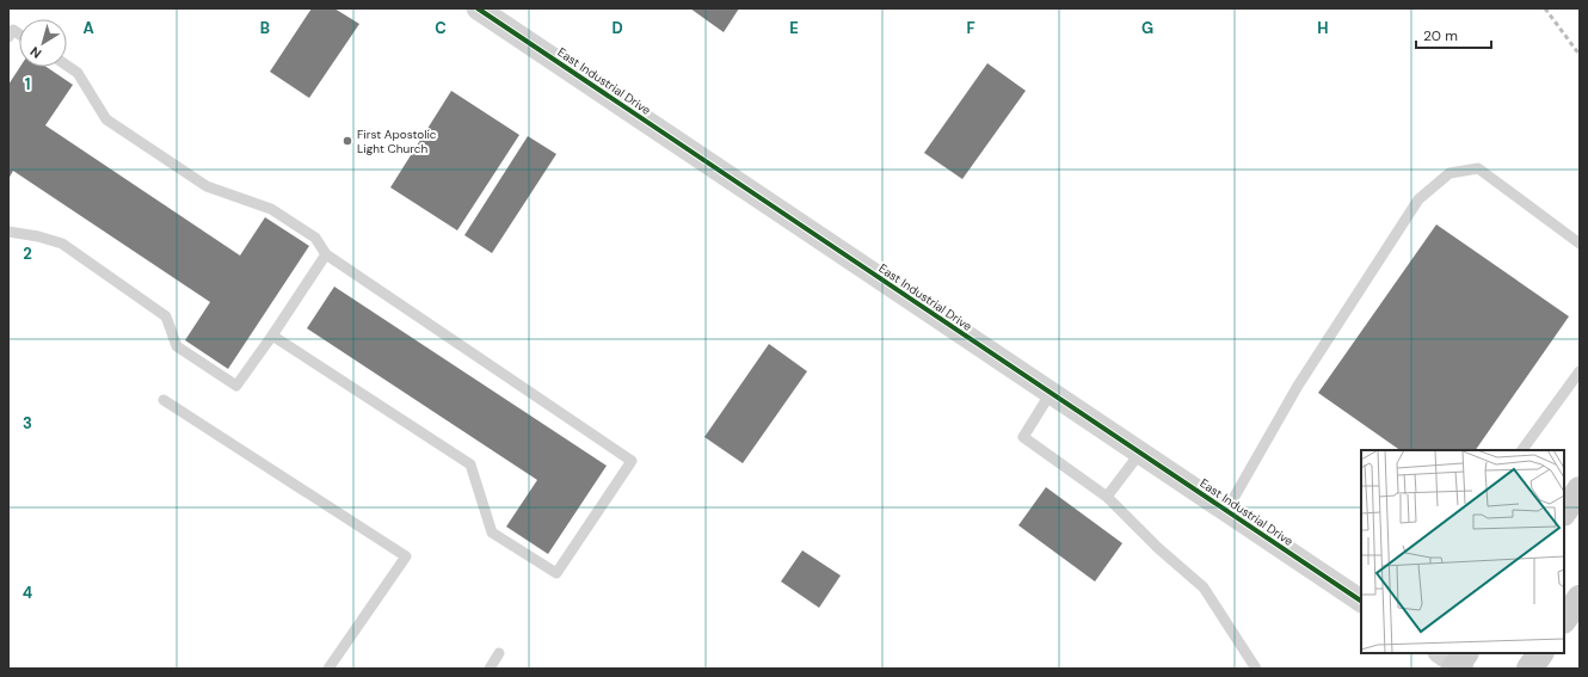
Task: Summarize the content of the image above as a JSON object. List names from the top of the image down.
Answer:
{
  "streets": {
    "street": ["East Industrial Drive"]
  },
  "places": ["First Apostolic Light Church"],
  "scale_bar": "20 m",
  "north": "bottom left",
  "grid": {
    "columns": [
      "A",
      "B",
      "C",
      "D",
      "E",
      "F",
      "G",
      "H"
    ],
    "rows": [
      "1",
      "2",
      "3",
      "4"
    ]
  }
}
